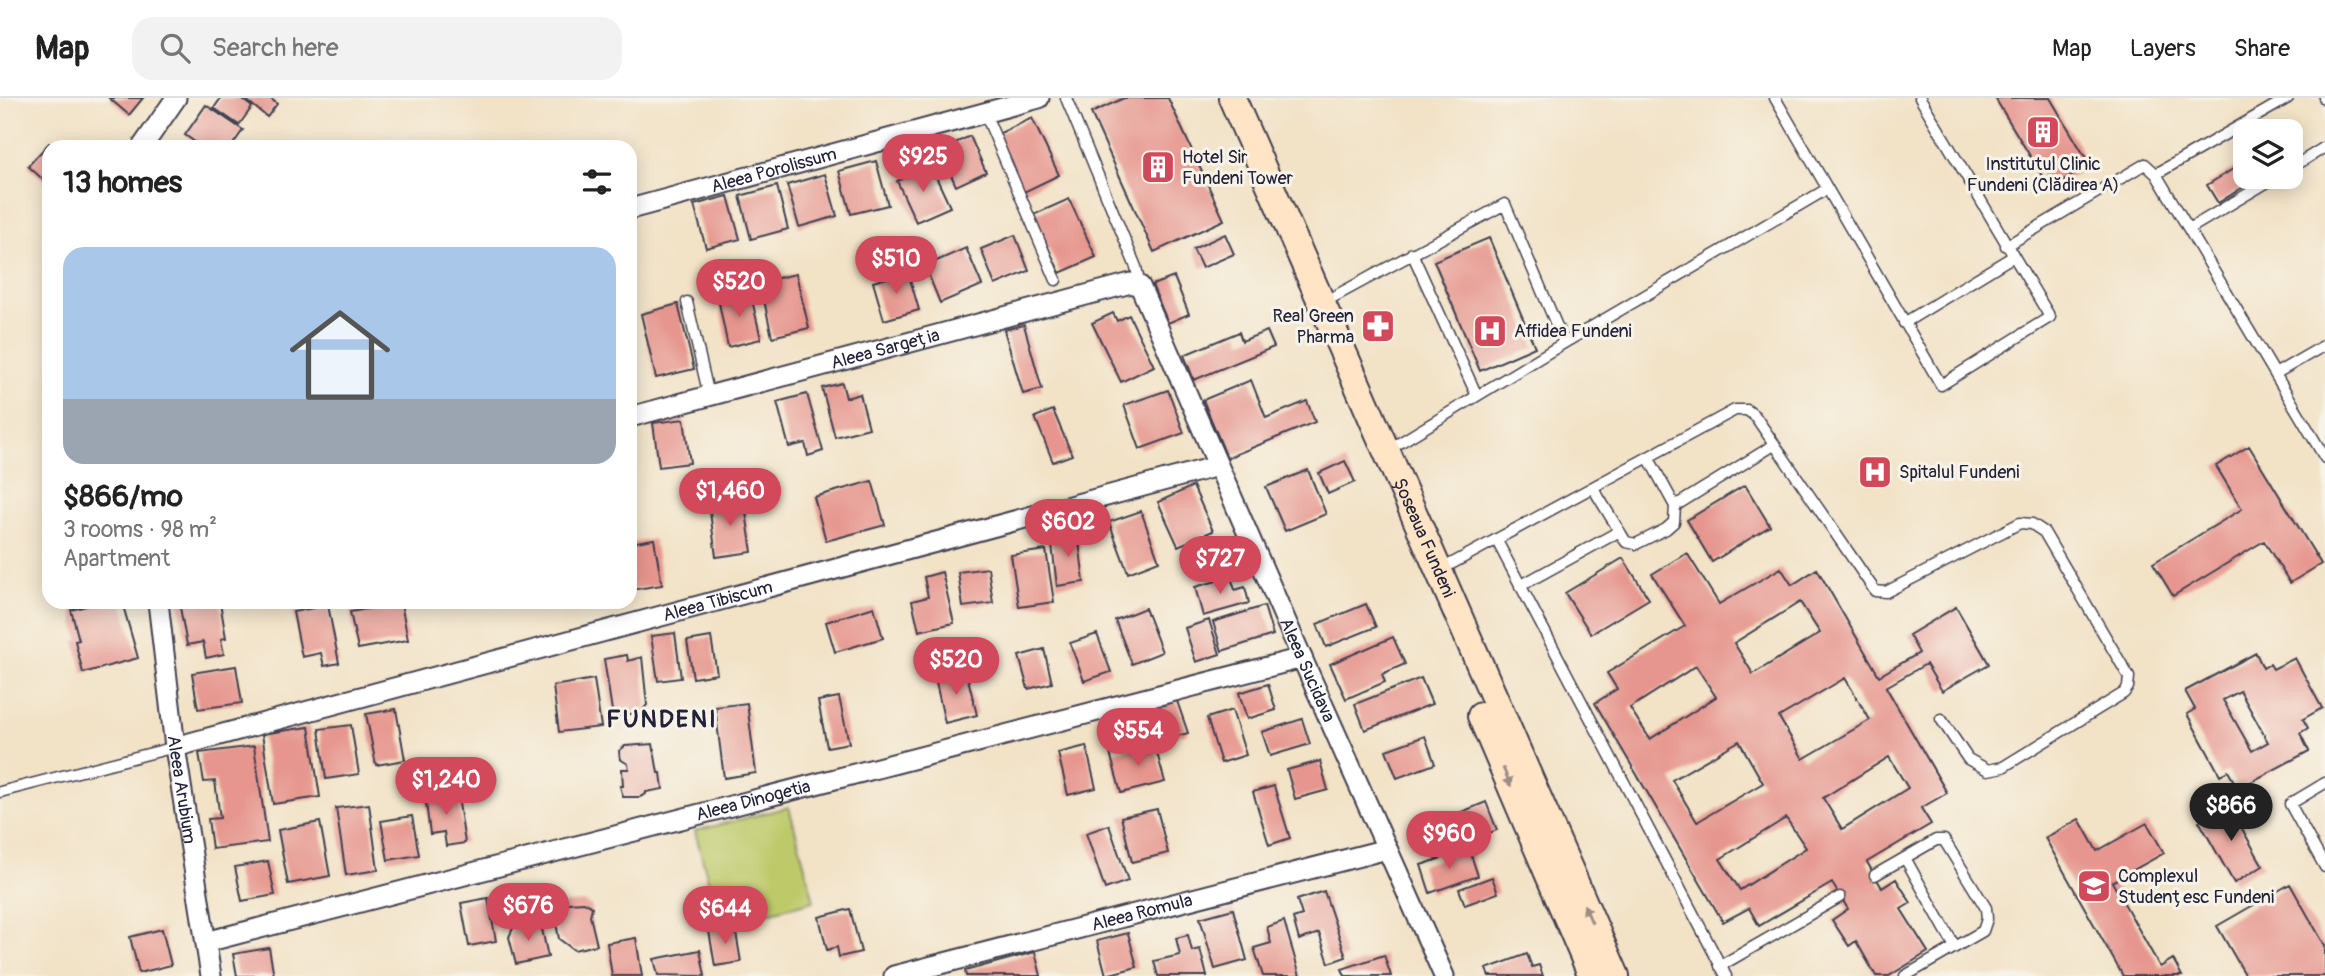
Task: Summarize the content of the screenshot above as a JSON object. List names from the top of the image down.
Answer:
{
  "streets": {
    "main road": ["Șoseaua Fundeni"],
    "street": [
      "Aleea Porolissum",
      "Aleea Sargeția",
      "Aleea Tibiscum",
      "Aleea Sucidava",
      "Aleea Arubium",
      "Aleea Dinogetia",
      "Aleea Romula"
    ]
  },
  "crossings": [
    ["Aleea Sargeția", "Aleea Sucidava"],
    ["Aleea Tibiscum", "Aleea Sucidava"],
    ["Aleea Tibiscum", "Aleea Arubium"],
    ["Aleea Sucidava", "Aleea Dinogetia"],
    ["Aleea Sucidava", "Aleea Romula"],
    ["Aleea Arubium", "Aleea Dinogetia"]
  ],
  "districts": ["FUNDENI"],
  "places": {
    "building": ["Institutul Clinic Fundeni (Clădirea A)", "Hotel Sir Fundeni Tower"],
    "pharmacy": ["Real Green Pharma"],
    "hospital": ["Affidea Fundeni", "Spitalul Fundeni"],
    "school or university": ["Complexul Studențesc Fundeni"]
  },
  "page": {
    "header": "Map",
    "search": "Search here",
    "nav": ["Map", "Layers", "Share"],
    "price": [
      "$925",
      "$510",
      "$520",
      "$1,460",
      "$602",
      "$727",
      "$520",
      "$554",
      "$1,240",
      "$866",
      "$960",
      "$676",
      "$644"
    ],
    "heading": "13 homes",
    "list": [
      {
        "name": "$866/mo",
        "note": "3 rooms · 98 m² · Apartment"
      }
    ]
  }
}
